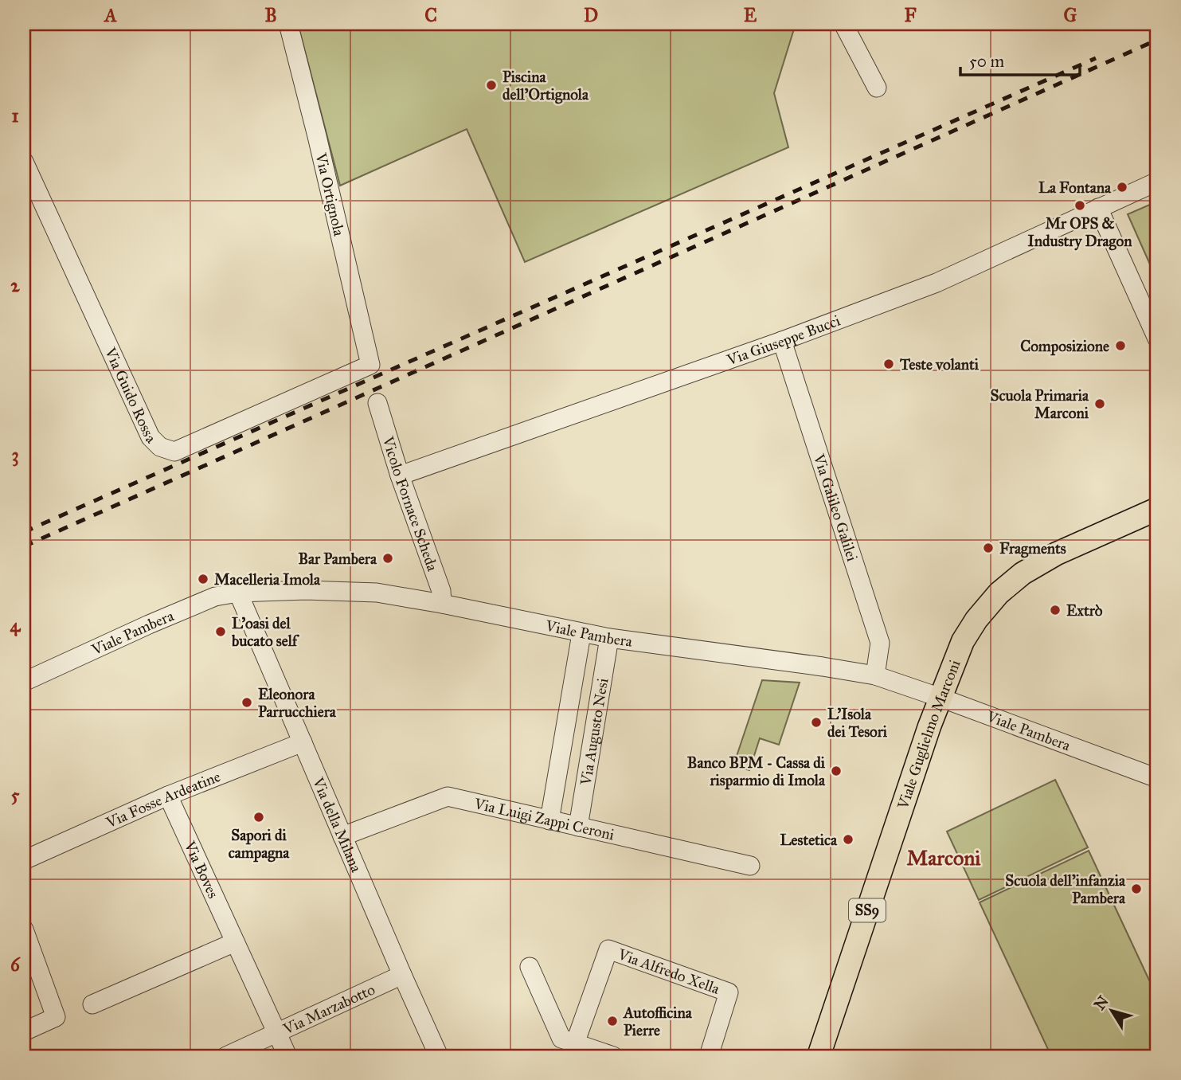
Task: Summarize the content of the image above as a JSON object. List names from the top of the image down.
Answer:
{
  "streets": {
    "main road": ["Viale Guglielmo Marconi", "SS9"],
    "street": [
      "Via Ortignola",
      "Via Giuseppe Bucci",
      "Via Guido Rossa",
      "Vicolo Fornace Scheda",
      "Via Galileo Galilei",
      "Viale Pambera",
      "Via Augusto Nesi",
      "Via Fosse Ardeatine",
      "Via Luigi Zappi Ceroni",
      "Via della Milana",
      "Via Boves",
      "Via Alfredo Xella",
      "Via Marzabotto"
    ]
  },
  "crossings": [
    ["Via Ortignola", "Via Guido Rossa"],
    ["Via Giuseppe Bucci", "Vicolo Fornace Scheda"],
    ["Via Giuseppe Bucci", "Via Galileo Galilei"],
    ["Vicolo Fornace Scheda", "Viale Pambera"],
    ["Via Galileo Galilei", "Viale Pambera"],
    ["Viale Pambera", "Via Augusto Nesi"],
    ["Viale Pambera", "Viale Guglielmo Marconi"],
    ["Viale Pambera", "Via della Milana"],
    ["Via Augusto Nesi", "Via Luigi Zappi Ceroni"],
    ["Via Fosse Ardeatine", "Via della Milana"],
    ["Via Fosse Ardeatine", "Via Boves"],
    ["Via Luigi Zappi Ceroni", "Via della Milana"],
    ["Via della Milana", "Via Marzabotto"],
    ["Via Boves", "Via Marzabotto"]
  ],
  "districts": ["Marconi"],
  "places": [
    "Piscina dell'Ortignola",
    "La Fontana",
    "Mr OPS & Industry Dragon",
    "Composizione",
    "Teste volanti",
    "Scuola Primaria Marconi",
    "Fragments",
    "Bar Pambera",
    "Macelleria Imola",
    "Extrò",
    "L'oasi del bucato self",
    "Eleonora Parrucchiera",
    "L'Isola dei Tesori",
    "Banco BPM - Cassa di risparmio di Imola",
    "Sapori di campagna",
    "Lestetica",
    "Scuola dell'infanzia Pambera",
    "Autofficina Pierre"
  ],
  "scale_bar": "50 m",
  "north": "top left",
  "grid": {
    "columns": [
      "A",
      "B",
      "C",
      "D",
      "E",
      "F",
      "G"
    ],
    "rows": [
      "1",
      "2",
      "3",
      "4",
      "5",
      "6"
    ]
  }
}
